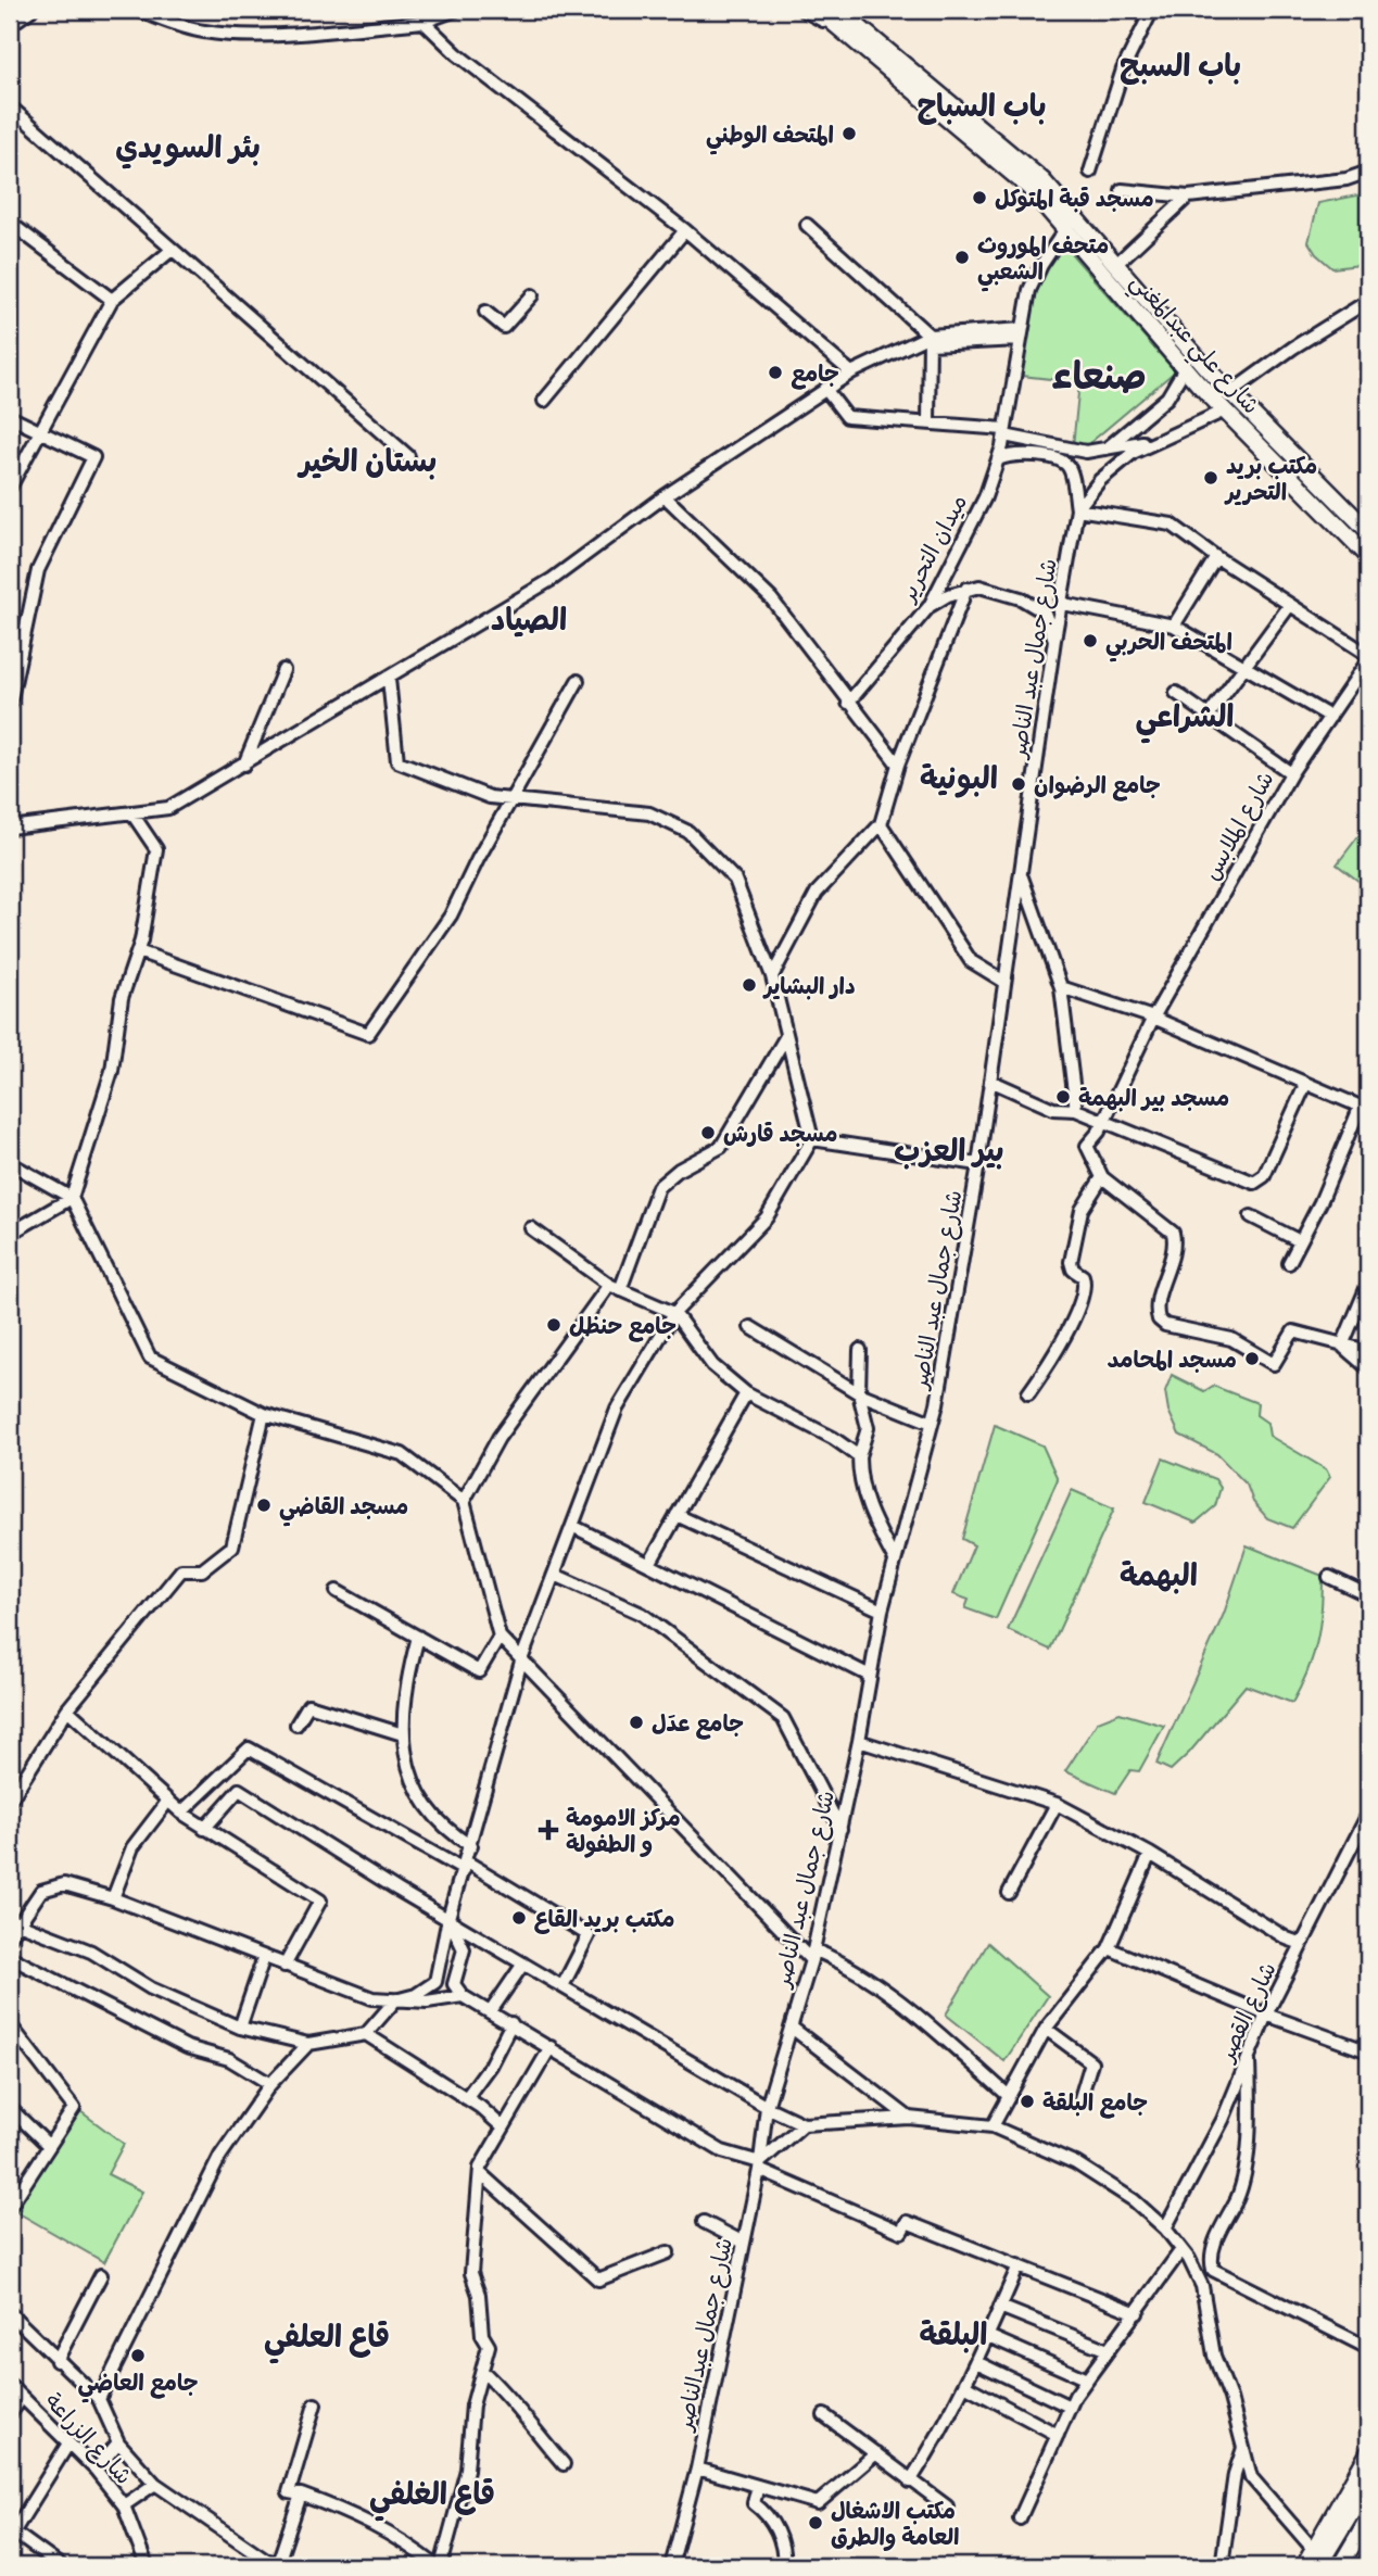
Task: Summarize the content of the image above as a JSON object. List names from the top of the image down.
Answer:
{
  "streets": {
    "main road": ["شارع علي عبدالمغني"],
    "street": [
      "ميدان التحرير",
      "شارع جمال عبد الناصر",
      "شارع الملابس",
      "شارع القصر",
      "شارع جمال عبدالناصر",
      "شارع الزراعة"
    ]
  },
  "crossings": [
    ["شارع علي عبدالمغني", "ميدان التحرير"],
    ["شارع علي عبدالمغني", "شارع جمال عبد الناصر"],
    ["شارع جمال عبد الناصر", "شارع جمال عبدالناصر"]
  ],
  "districts": [
    "باب السبح",
    "باب السباح",
    "بئر السويدي",
    "صنعاء",
    "بستان الخير",
    "الصياد",
    "الشراعي",
    "البونية",
    "بير العزب",
    "البهمة",
    "البلقة",
    "قاع العلفي",
    "قاع الغلفي"
  ],
  "places": {
    "other": [
      "المتحف الوطني",
      "مسجد قبة المتوكل",
      "متحف الموروث الشعبي",
      "جامع",
      "مكتب بريد التحرير",
      "المتحف الحربي",
      "جامع الرضوان",
      "دار البشاير",
      "مسجد بير البهمة",
      "مسجد قارش",
      "جامع حنظل",
      "مسجد المحامد",
      "مسجد القاضي",
      "جامع عدَل",
      "مكتب بريد القاع",
      "جامع البلقة",
      "جامع العاضي",
      "مكتب الاشغال العامة والطرق"
    ],
    "health": ["مركز الامومة و الطفولة"]
  }
}
